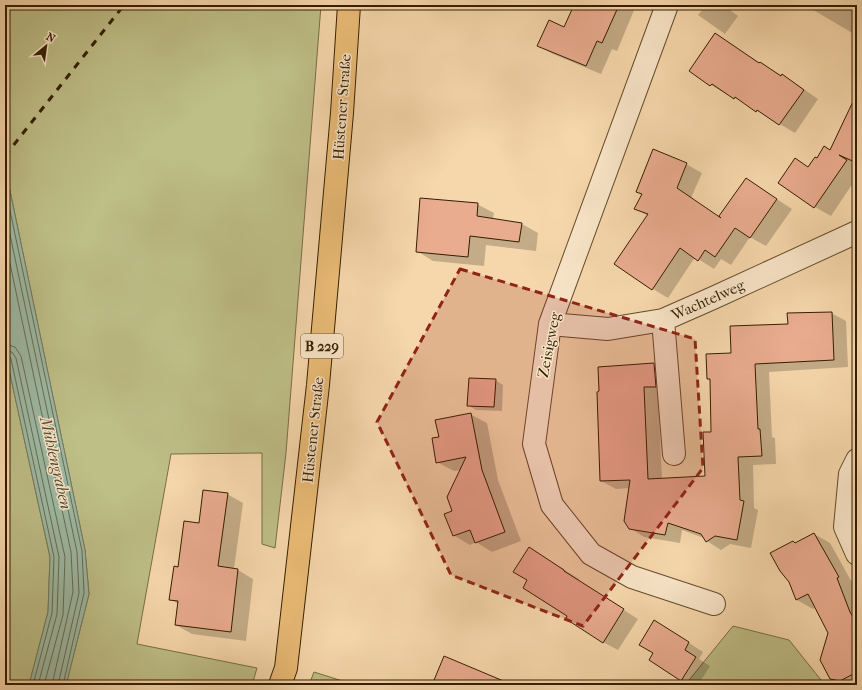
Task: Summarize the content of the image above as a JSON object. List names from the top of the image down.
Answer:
{
  "streets": {
    "main road": ["Hüstener Straße", "B 229"],
    "street": ["Wachtelweg", "Zeisigweg"]
  },
  "crossings": [
    ["Wachtelweg", "Zeisigweg"]
  ],
  "water": ["Mühlengraben"],
  "north": "top right"
}
